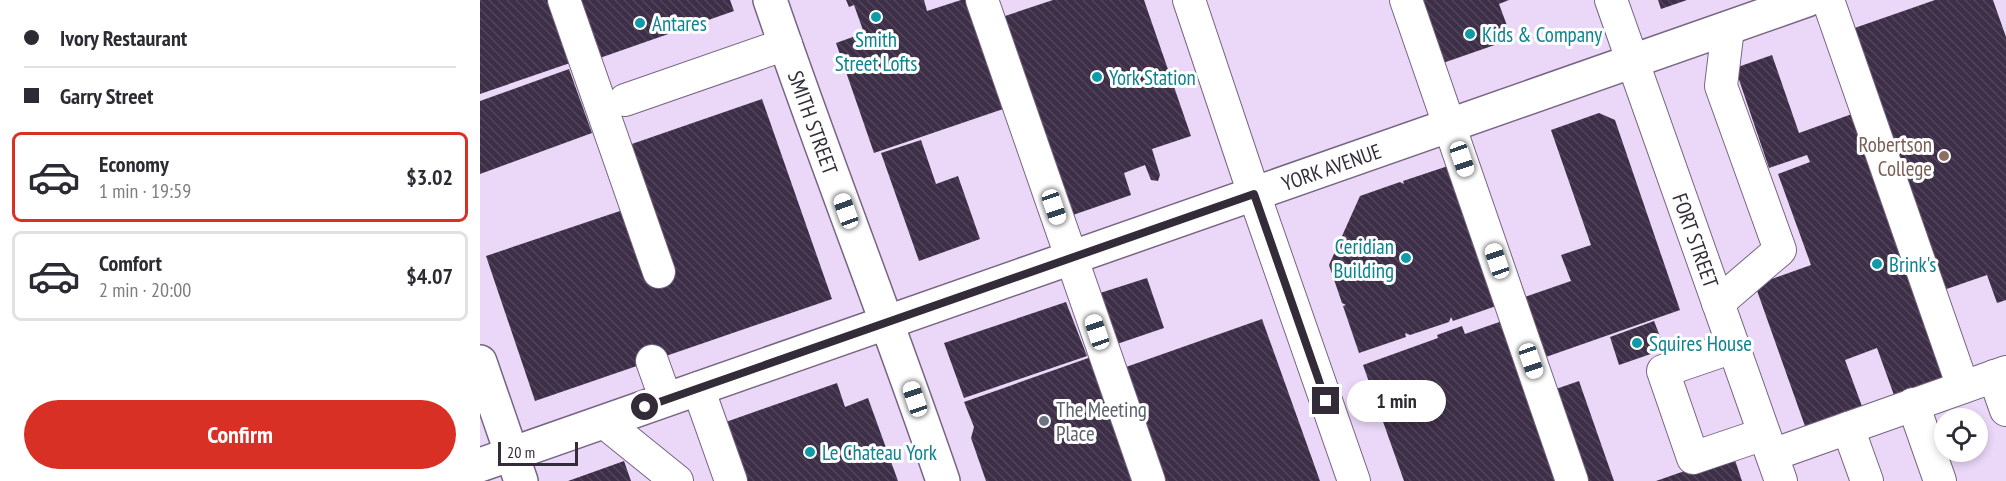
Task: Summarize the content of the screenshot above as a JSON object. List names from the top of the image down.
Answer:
{
  "streets": {
    "main road": ["SMITH STREET", "YORK AVENUE"],
    "street": ["FORT STREET"]
  },
  "crossings": [
    ["SMITH STREET", "YORK AVENUE"],
    ["YORK AVENUE", "FORT STREET"]
  ],
  "places": [
    "Smith Street Lofts",
    "Antares",
    "Kids & Company",
    "York Station",
    "Robertson College",
    "Ceridian Building",
    "Brink's",
    "Squires House",
    "The Meeting Place",
    "Le Chateau York"
  ],
  "scale_bar": "20 m",
  "page": {
    "banner": ["Ivory Restaurant", "Garry Street"],
    "list": [
      {
        "name": "Economy",
        "note": "1 min · 19:59",
        "value": "$3.02"
      },
      {
        "name": "Comfort",
        "note": "2 min · 20:00",
        "value": "$4.07"
      }
    ],
    "bubble": "1 min",
    "buttons": "Confirm",
    "scale": "20 m"
  }
}
